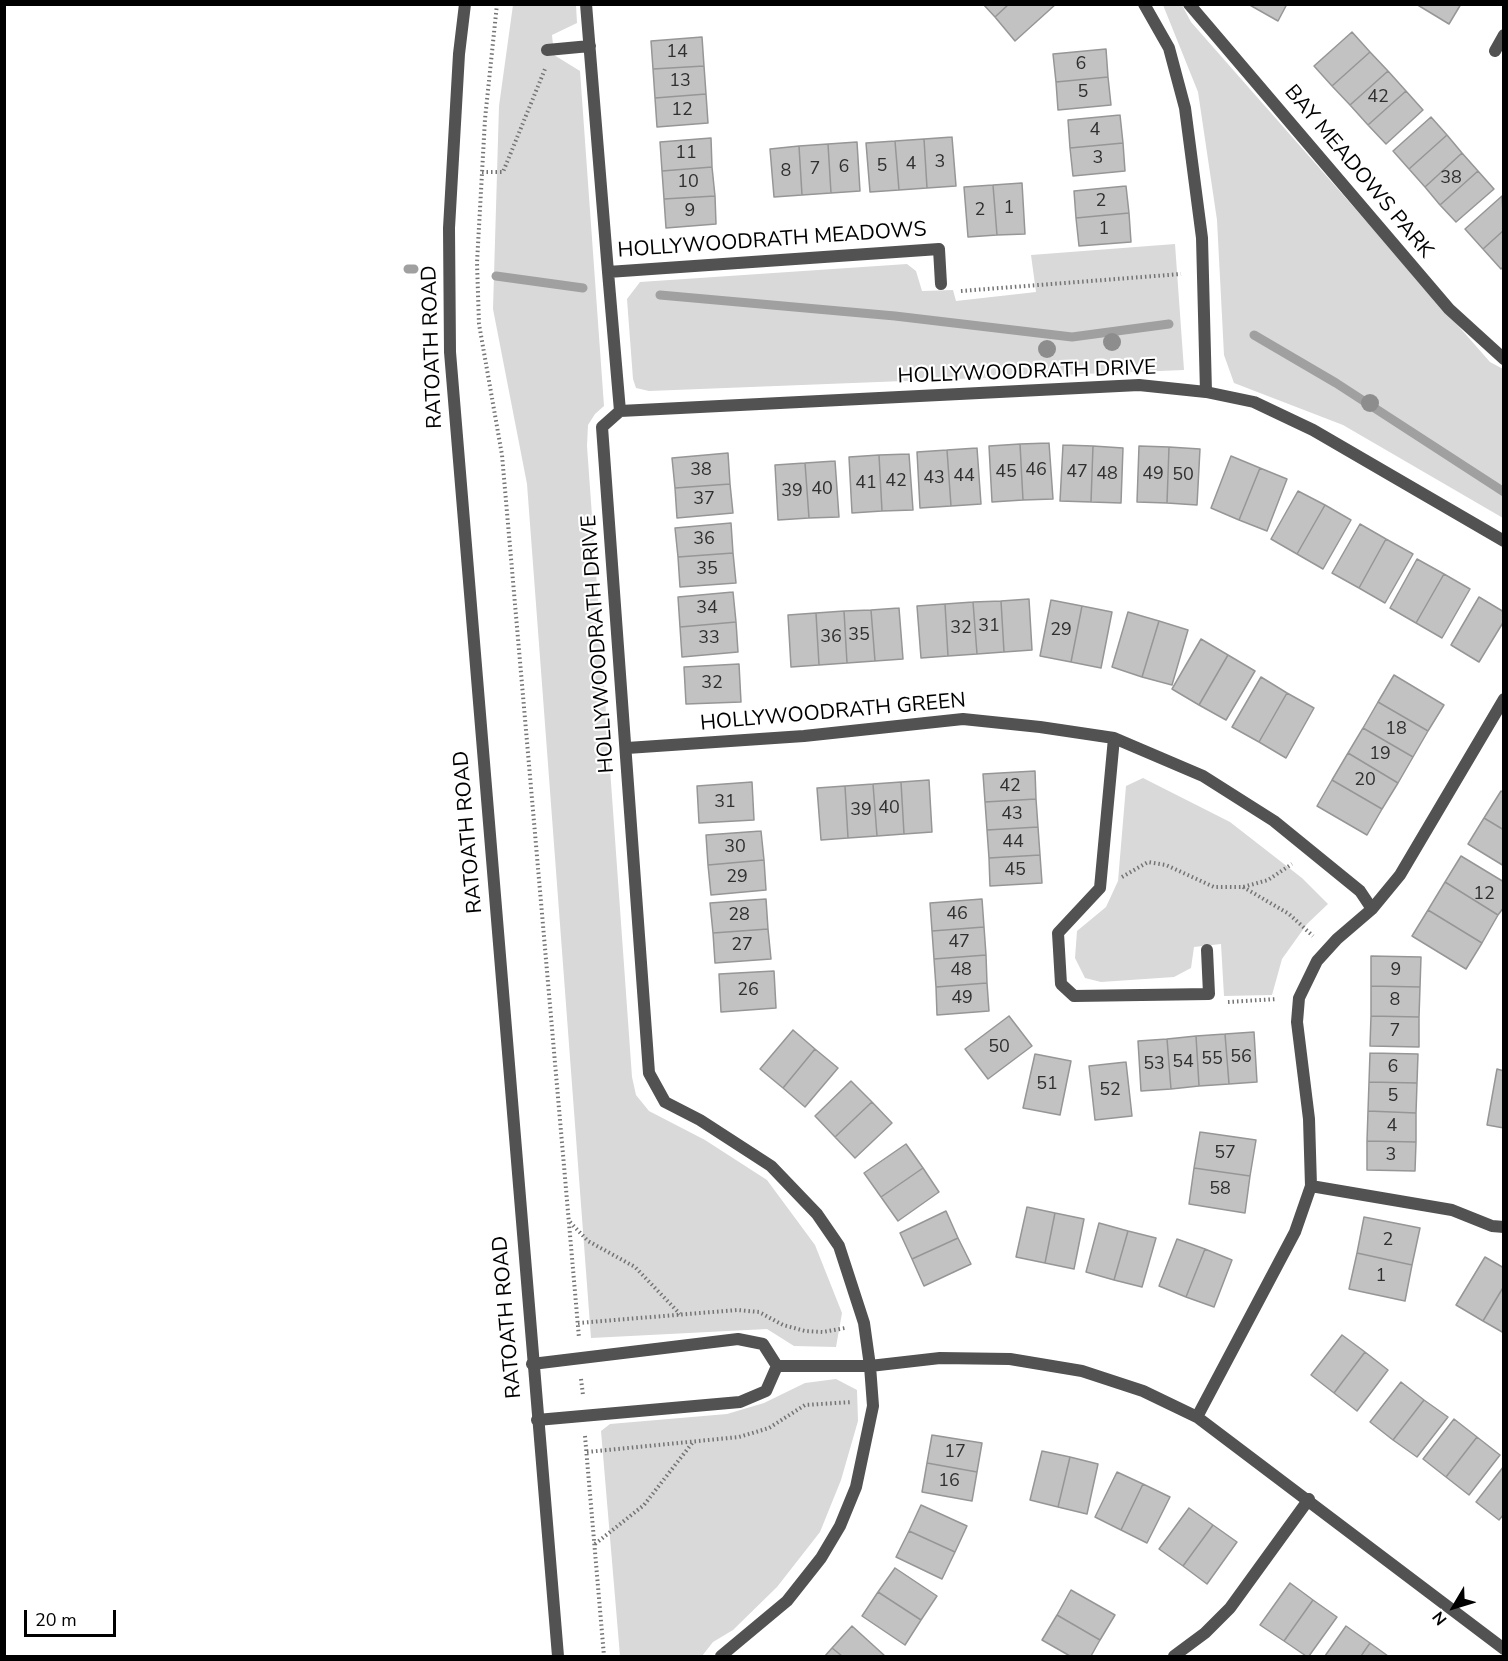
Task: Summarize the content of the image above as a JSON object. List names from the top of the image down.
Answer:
{
  "streets": {
    "street": [
      "BAY MEADOWS PARK",
      "HOLLYWOODRATH MEADOWS",
      "RATOATH ROAD",
      "HOLLYWOODRATH DRIVE",
      "HOLLYWOODRATH GREEN"
    ]
  },
  "crossings": [
    ["HOLLYWOODRATH MEADOWS", "HOLLYWOODRATH DRIVE"],
    ["HOLLYWOODRATH DRIVE", "HOLLYWOODRATH GREEN"]
  ],
  "house_numbers": [
    "14",
    "6",
    "13",
    "5",
    "42",
    "12",
    "4",
    "11",
    "3",
    "3",
    "4",
    "5",
    "6",
    "7",
    "8",
    "38",
    "10",
    "2",
    "1",
    "2",
    "9",
    "1",
    "38",
    "46",
    "45",
    "47",
    "48",
    "49",
    "50",
    "44",
    "43",
    "42",
    "41",
    "40",
    "39",
    "37",
    "36",
    "35",
    "34",
    "31",
    "32",
    "29",
    "35",
    "36",
    "33",
    "32",
    "18",
    "19",
    "20",
    "42",
    "31",
    "40",
    "39",
    "43",
    "44",
    "30",
    "45",
    "29",
    "12",
    "46",
    "28",
    "47",
    "27",
    "48",
    "9",
    "26",
    "49",
    "8",
    "7",
    "50",
    "56",
    "55",
    "54",
    "53",
    "6",
    "51",
    "52",
    "5",
    "4",
    "57",
    "3",
    "58",
    "2",
    "1",
    "17",
    "16"
  ],
  "scale_bar": "20 m",
  "north": "bottom left"
}
